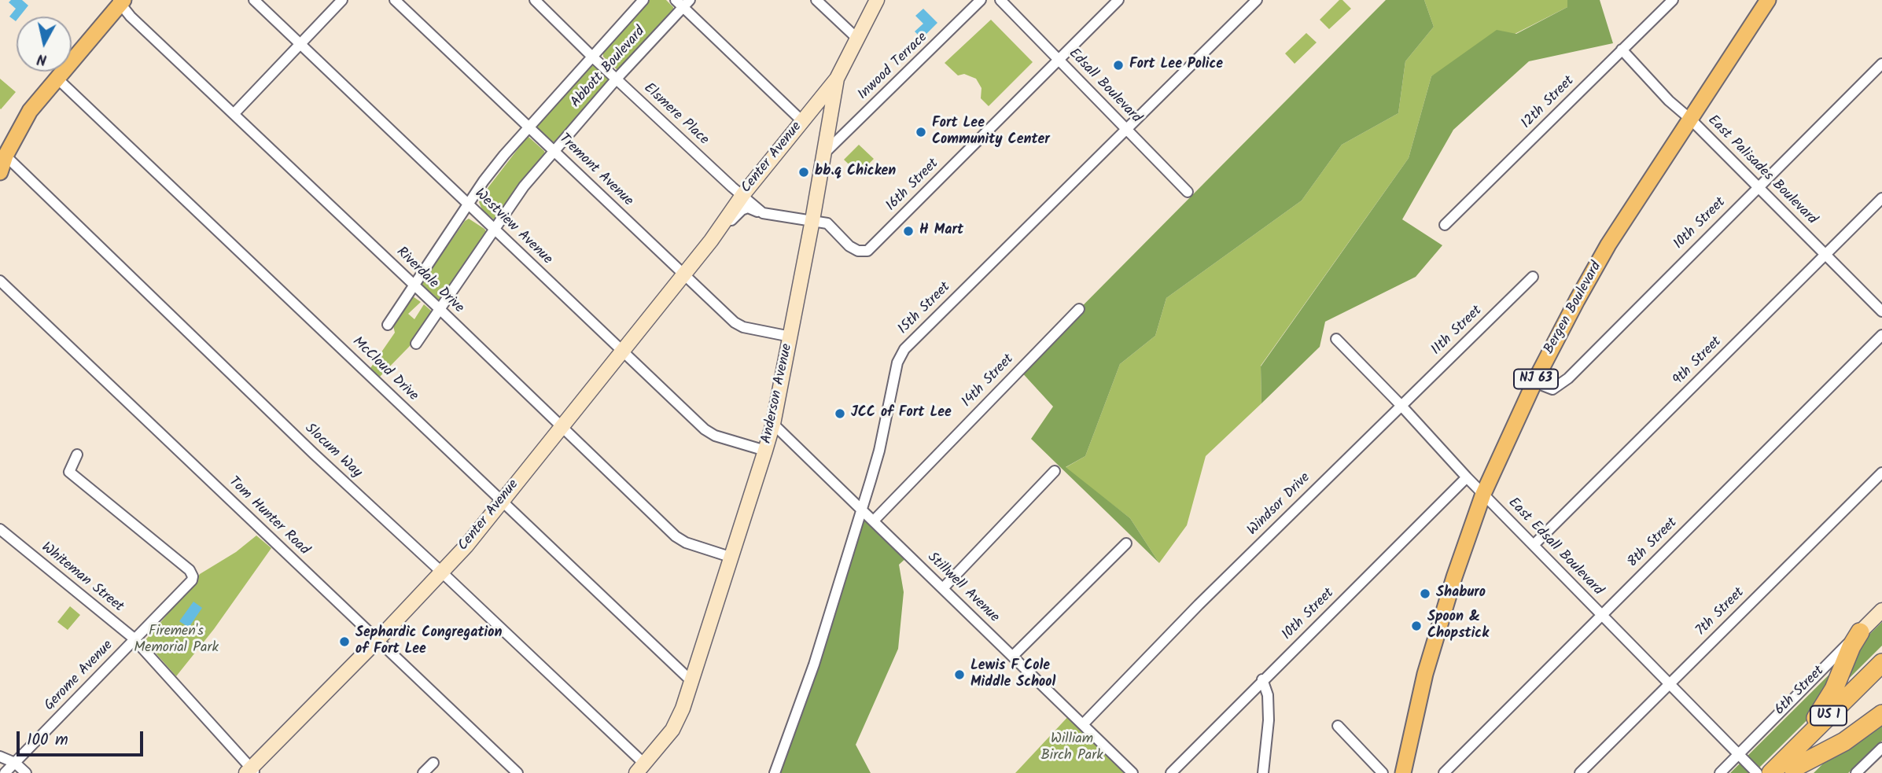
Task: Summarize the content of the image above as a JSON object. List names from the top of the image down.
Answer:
{
  "streets": {
    "highway": ["US 1"],
    "main road": [
      "Center Avenue",
      "Bergen Boulevard",
      "NJ 63",
      "Anderson Avenue",
      "6th Street"
    ],
    "street": [
      "Inwood Terrace",
      "Abbott Boulevard",
      "Edsall Boulevard",
      "12th Street",
      "Elsmere Place",
      "Tremont Avenue",
      "East Palisades Boulevard",
      "16th Street",
      "10th Street",
      "Westview Avenue",
      "Riverdale Drive",
      "15th Street",
      "11th Street",
      "9th Street",
      "McCloud Drive",
      "14th Street",
      "Slocum Way",
      "Windsor Drive",
      "Tom Hunter Road",
      "8th Street",
      "East Edsall Boulevard",
      "Whiteman Street",
      "Stillwell Avenue",
      "7th Street",
      "Gerome Avenue"
    ]
  },
  "crossings": [
    ["Inwood Terrace", "Anderson Avenue"],
    ["Abbott Boulevard", "Elsmere Place"],
    ["Abbott Boulevard", "Tremont Avenue"],
    ["Abbott Boulevard", "Westview Avenue"],
    ["Abbott Boulevard", "Riverdale Drive"],
    ["Edsall Boulevard", "16th Street"],
    ["Edsall Boulevard", "15th Street"],
    ["12th Street", "East Palisades Boulevard"],
    ["Elsmere Place", "Center Avenue"],
    ["Center Avenue", "Tremont Avenue"],
    ["Center Avenue", "Westview Avenue"],
    ["Center Avenue", "Riverdale Drive"],
    ["Center Avenue", "McCloud Drive"],
    ["Center Avenue", "Anderson Avenue"],
    ["Center Avenue", "Slocum Way"],
    ["Center Avenue", "Tom Hunter Road"],
    ["Center Avenue", "Whiteman Street"],
    ["Tremont Avenue", "Anderson Avenue"],
    ["East Palisades Boulevard", "10th Street"],
    ["East Palisades Boulevard", "Bergen Boulevard"],
    ["East Palisades Boulevard", "9th Street"],
    ["16th Street", "Anderson Avenue"],
    ["10th Street", "Bergen Boulevard"],
    ["10th Street", "East Edsall Boulevard"],
    ["Westview Avenue", "Anderson Avenue"],
    ["Riverdale Drive", "Anderson Avenue"],
    ["Bergen Boulevard", "East Edsall Boulevard"],
    ["15th Street", "Stillwell Avenue"],
    ["11th Street", "Windsor Drive"],
    ["11th Street", "East Edsall Boulevard"],
    ["9th Street", "East Edsall Boulevard"],
    ["McCloud Drive", "Anderson Avenue"],
    ["14th Street", "Stillwell Avenue"],
    ["Anderson Avenue", "Slocum Way"],
    ["Anderson Avenue", "Stillwell Avenue"],
    ["Windsor Drive", "East Edsall Boulevard"],
    ["Windsor Drive", "Stillwell Avenue"],
    ["8th Street", "East Edsall Boulevard"],
    ["East Edsall Boulevard", "7th Street"],
    ["East Edsall Boulevard", "6th Street"],
    ["Whiteman Street", "Gerome Avenue"]
  ],
  "parks": ["Firemen's Memorial Park", "William Birch Park"],
  "places": [
    "Fort Lee Police",
    "Fort Lee Community Center",
    "bb.q Chicken",
    "H Mart",
    "JCC of Fort Lee",
    "Shaburo",
    "Spoon & Chopstick",
    "Sephardic Congregation of Fort Lee",
    "Lewis F Cole Middle School"
  ],
  "scale_bar": "100 m",
  "north": "bottom"
}
